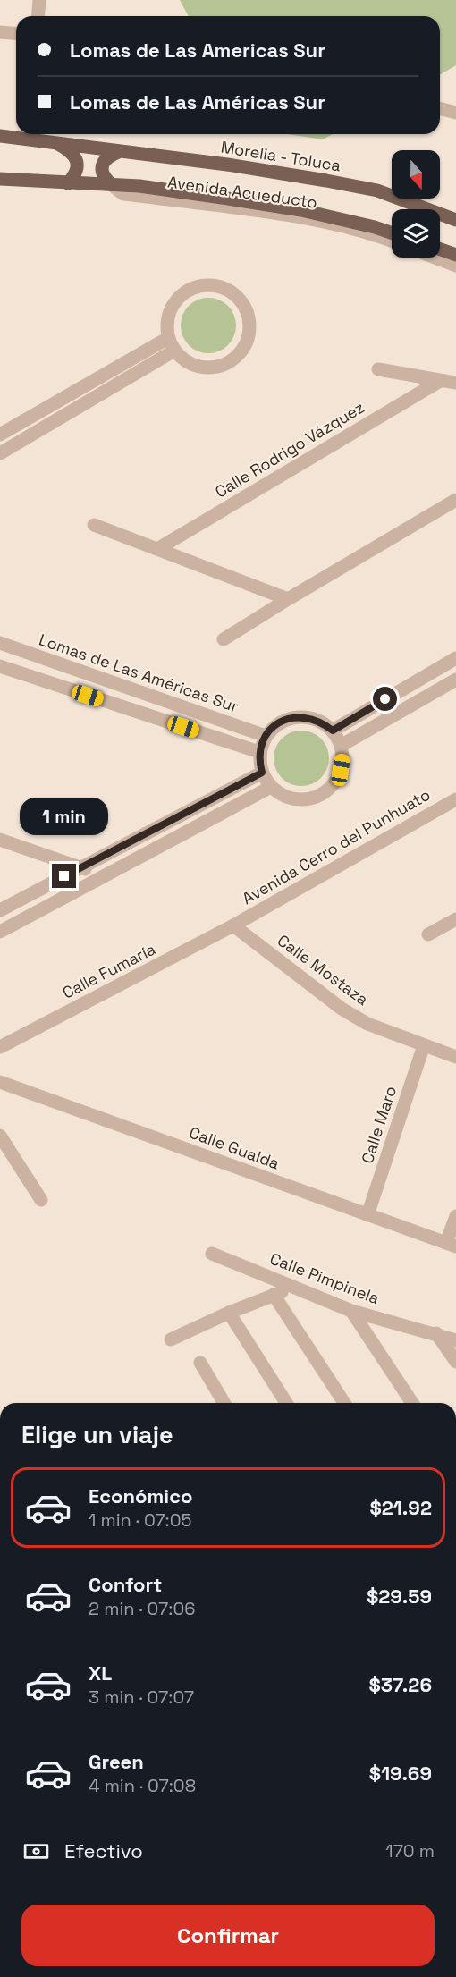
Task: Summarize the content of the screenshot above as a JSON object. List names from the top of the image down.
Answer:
{
  "streets": {
    "main road": ["Morelia - Toluca"],
    "street": [
      "Avenida Acueducto",
      "Calle Rodrigo Vázquez",
      "Lomas de Las Américas Sur",
      "Avenida Cerro del Punhuato",
      "Calle Mostaza",
      "Calle Fumaría",
      "Calle Maro",
      "Calle Gualda",
      "Calle Pimpinela"
    ]
  },
  "crossings": [
    ["Avenida Cerro del Punhuato", "Calle Mostaza"],
    ["Avenida Cerro del Punhuato", "Calle Fumaría"],
    ["Calle Mostaza", "Calle Fumaría"],
    ["Calle Mostaza", "Calle Maro"],
    ["Calle Maro", "Calle Gualda"]
  ],
  "north": "bottom",
  "page": {
    "banner": ["Lomas de Las Americas Sur", "Lomas de Las Américas Sur"],
    "bubble": "1 min",
    "heading": "Elige un viaje",
    "list": [
      {
        "name": "Económico",
        "note": "1 min · 07:05",
        "value": "$21.92"
      },
      {
        "name": "Confort",
        "note": "2 min · 07:06",
        "value": "$29.59"
      },
      {
        "name": "XL",
        "note": "3 min · 07:07",
        "value": "$37.26"
      },
      {
        "name": "Green",
        "note": "4 min · 07:08",
        "value": "$19.69"
      }
    ],
    "pay": ["Efectivo", "170 m"],
    "buttons": "Confirmar"
  }
}
